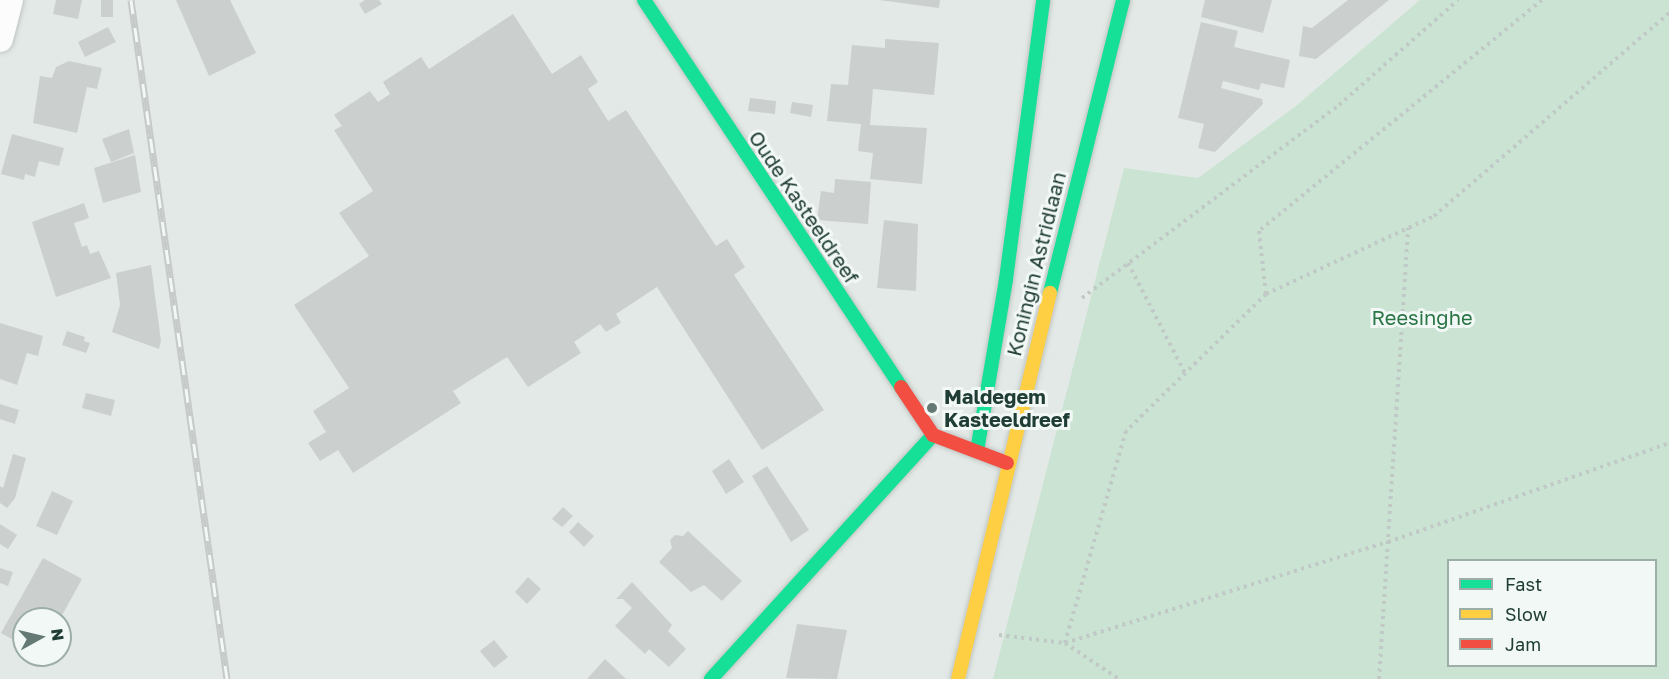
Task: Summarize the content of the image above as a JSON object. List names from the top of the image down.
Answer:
{
  "streets": {
    "main road": ["Oude Kasteeldreef", "Koningin Astridlaan"]
  },
  "parks": ["Reesinghe"],
  "places": ["Maldegem Kasteeldreef"],
  "legend": ["Fast", "Slow", "Jam"],
  "north": "right"
}
